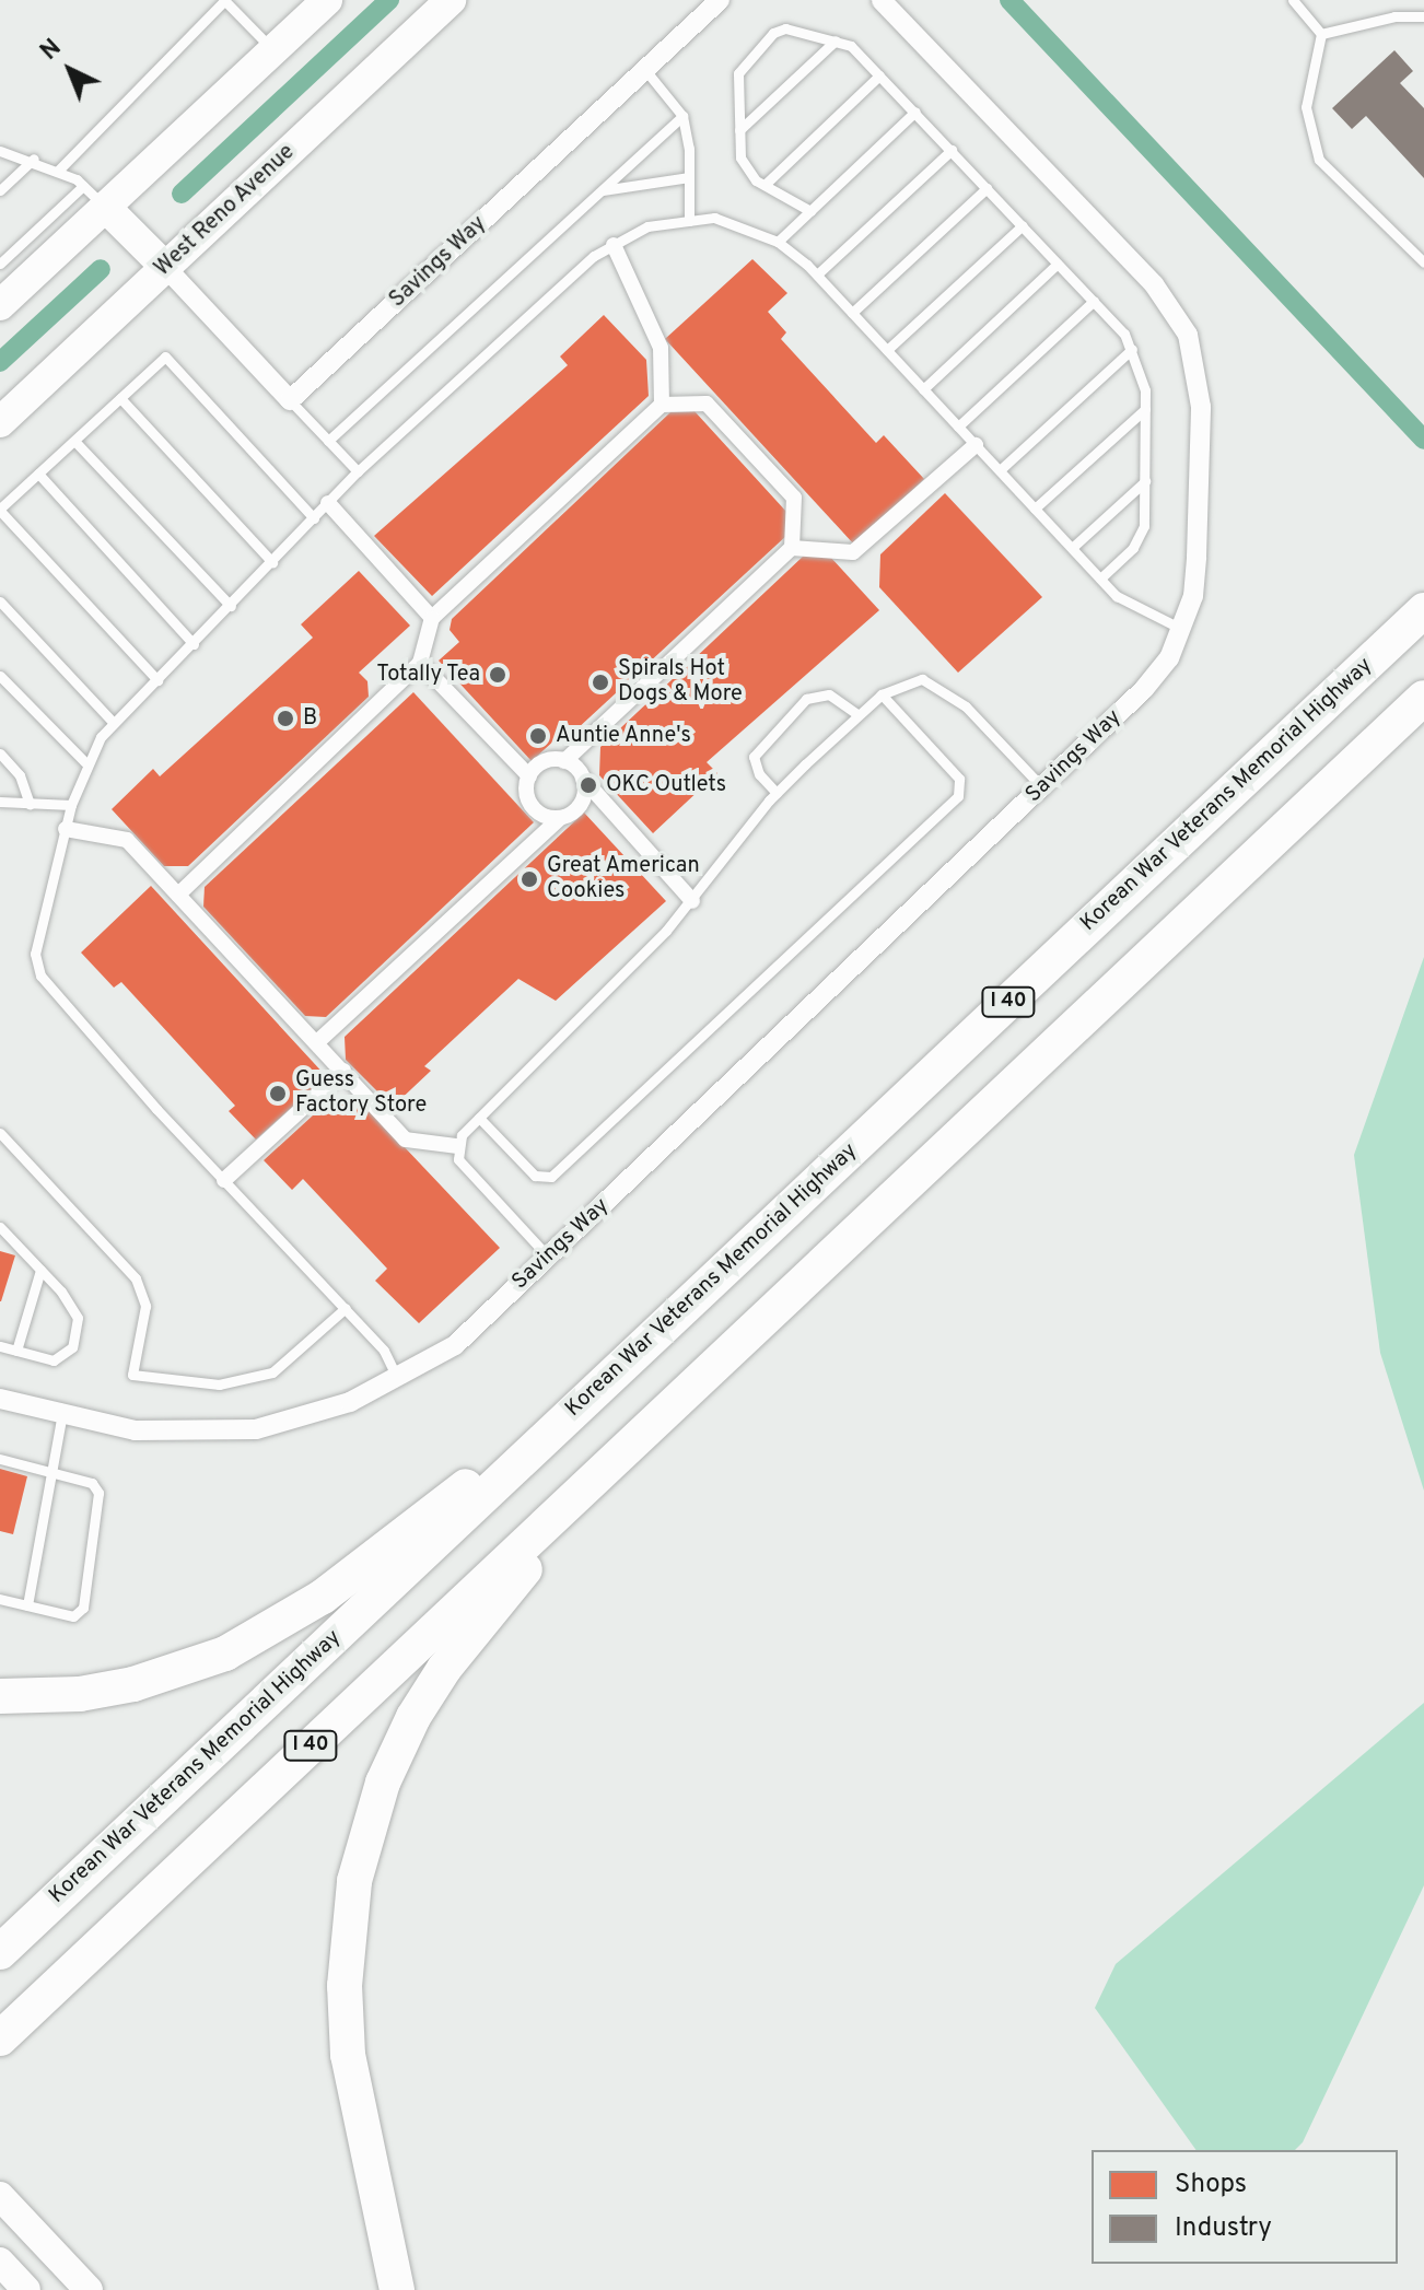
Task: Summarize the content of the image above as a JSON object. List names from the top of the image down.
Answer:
{
  "streets": {
    "highway": ["Korean War Veterans Memorial Highway", "I 40"],
    "main road": ["West Reno Avenue"],
    "street": ["Savings Way"]
  },
  "places": [
    "Totally Tea",
    "Spirals Hot Dogs & More",
    "B",
    "Auntie Anne's",
    "OKC Outlets",
    "Great American Cookies",
    "Guess Factory Store"
  ],
  "legend": ["Shops", "Industry"],
  "north": "top left"
}
